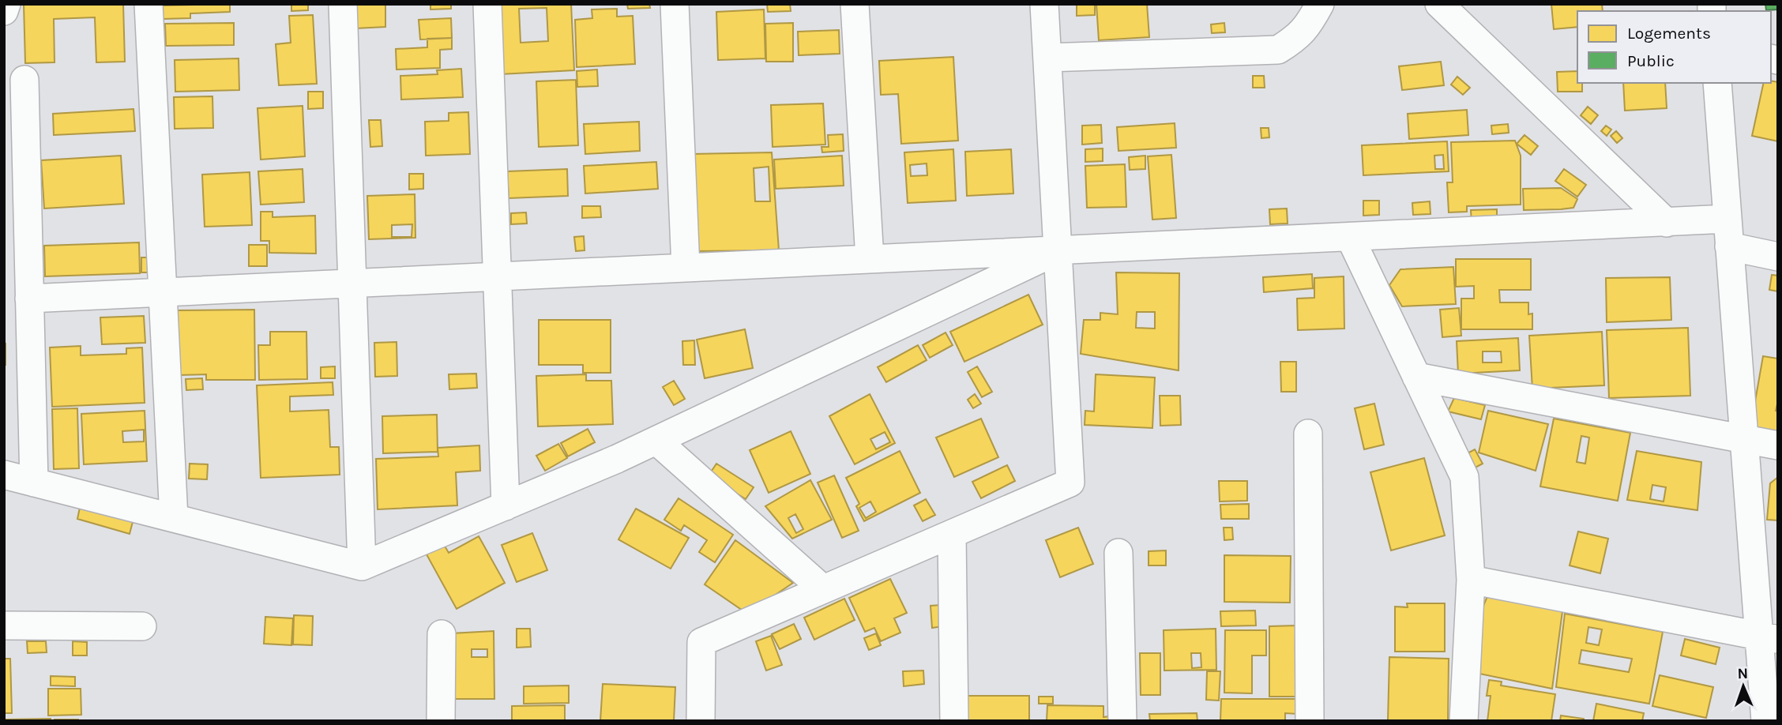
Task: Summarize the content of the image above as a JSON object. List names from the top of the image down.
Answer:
{
  "legend": ["Logements", "Public"],
  "north": "top"
}
